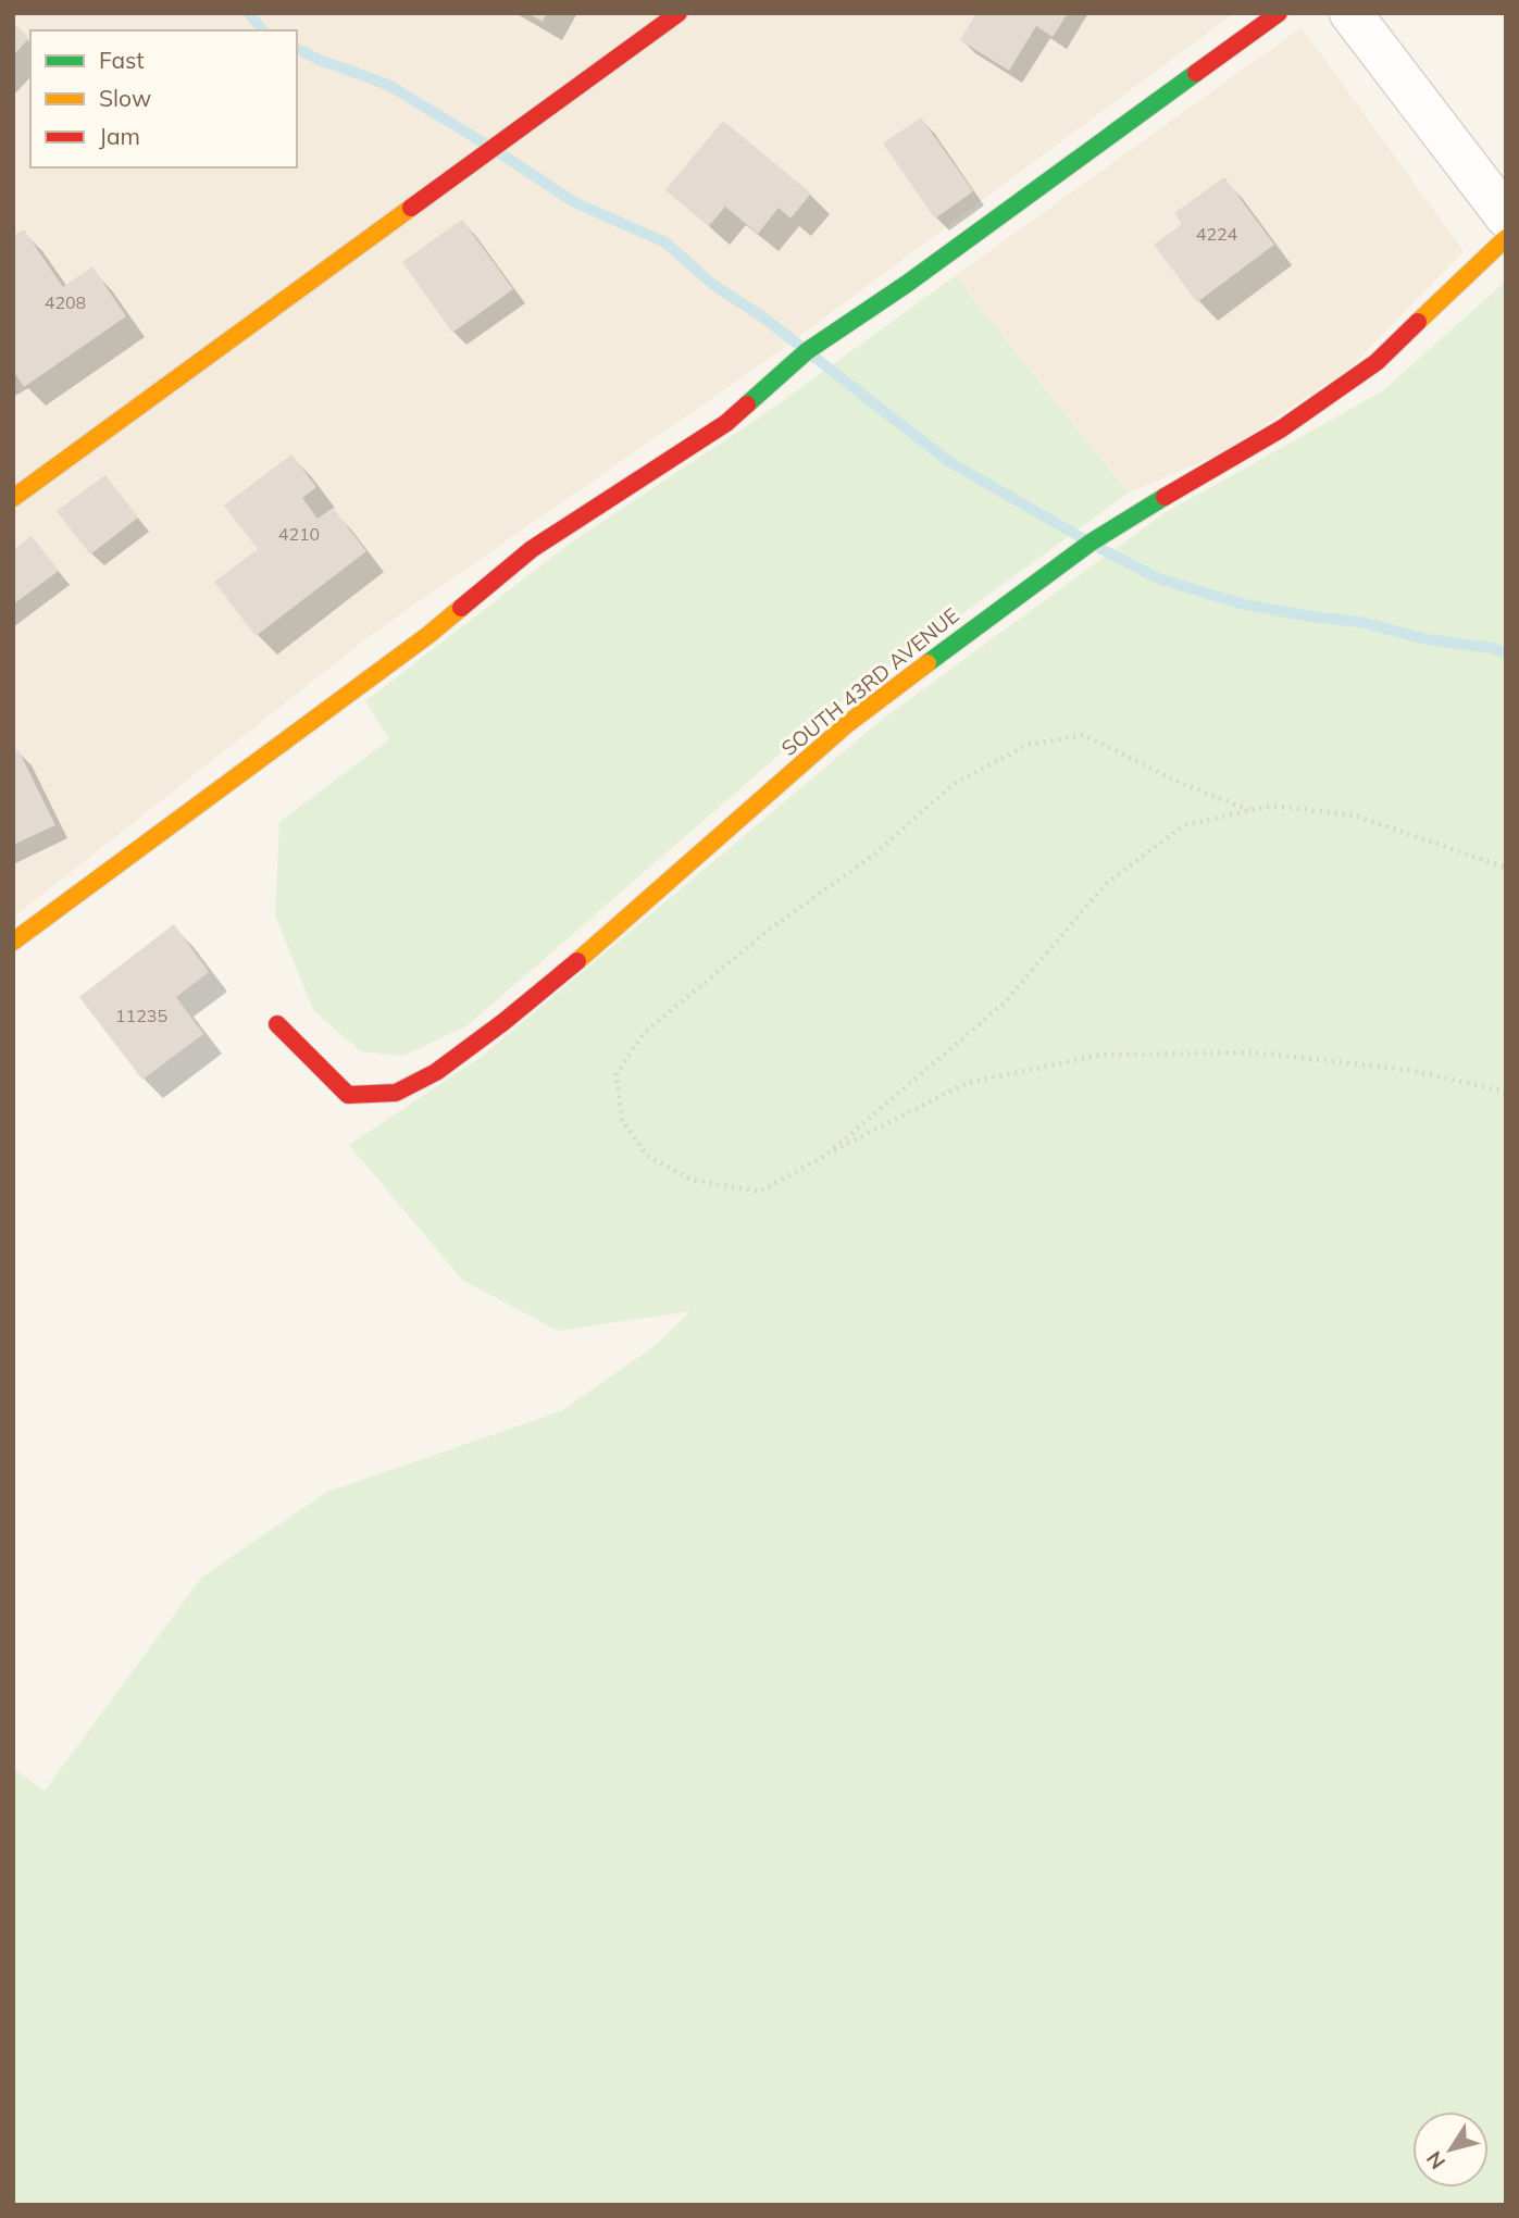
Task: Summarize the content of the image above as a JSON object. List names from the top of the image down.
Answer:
{
  "streets": {
    "street": ["SOUTH 43RD AVENUE"]
  },
  "house_numbers": [
    "4224",
    "4208",
    "4210",
    "11235"
  ],
  "legend": ["Fast", "Slow", "Jam"],
  "north": "bottom left"
}
